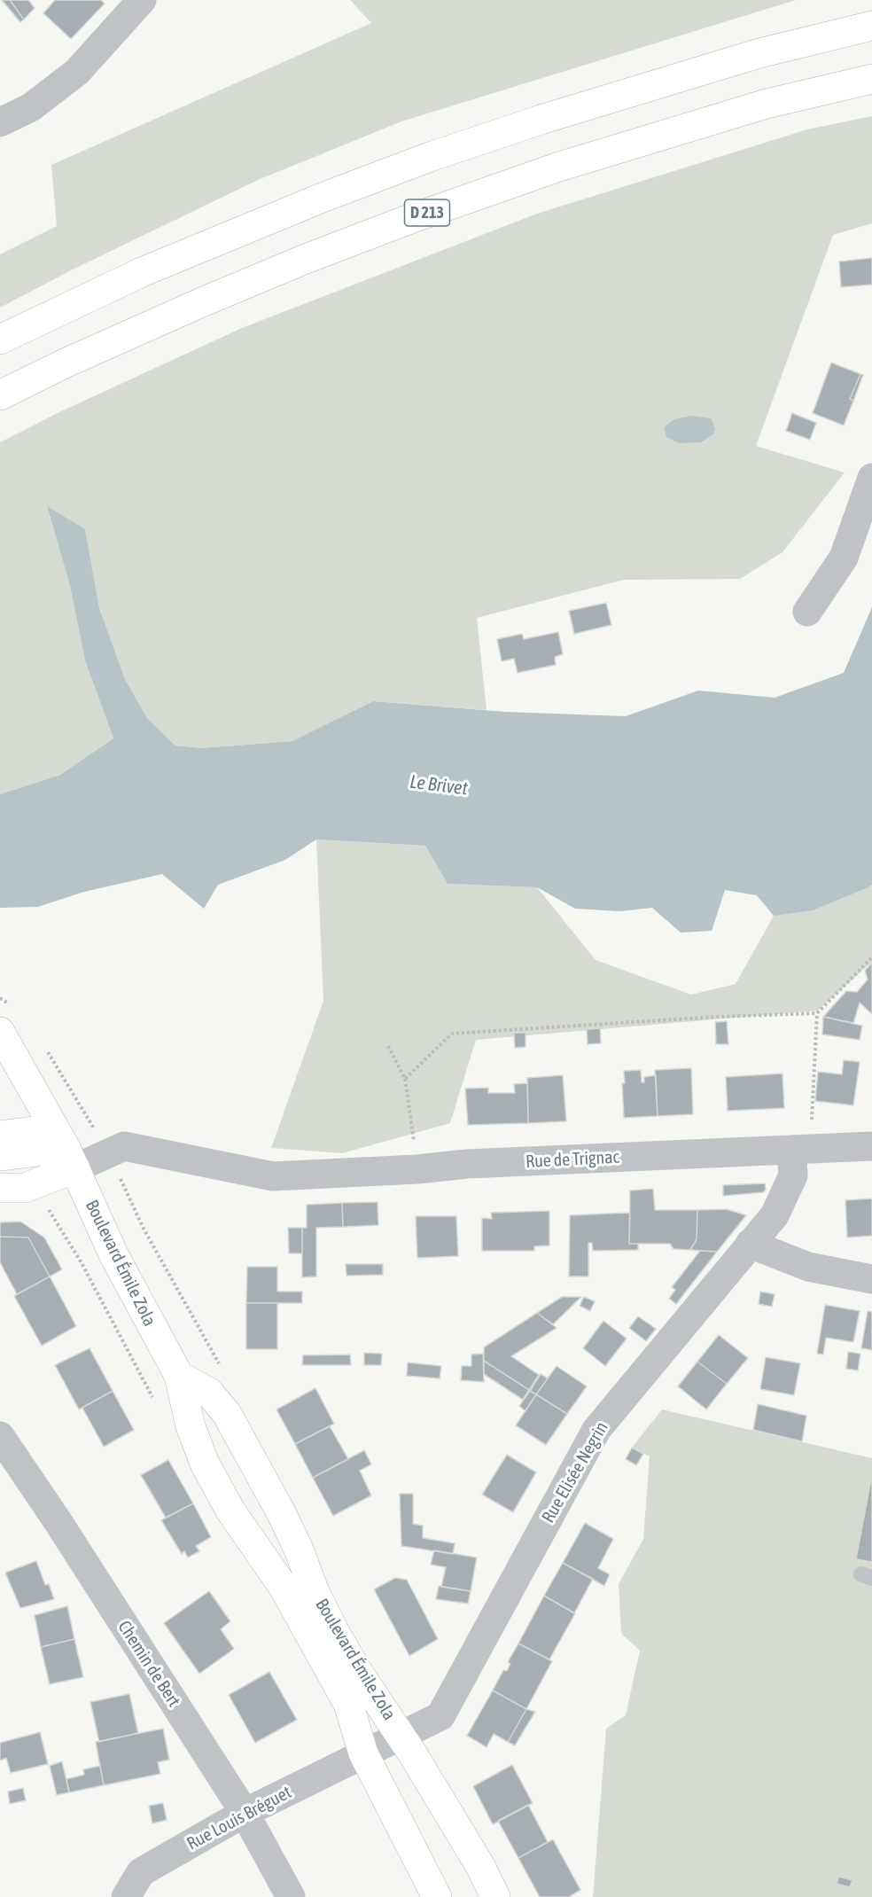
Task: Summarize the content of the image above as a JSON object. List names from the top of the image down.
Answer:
{
  "streets": {
    "main road": ["D 213", "Boulevard Émile Zola"],
    "street": [
      "Rue de Trignac",
      "Rue Elisée Negrin",
      "Chemin de Bert",
      "Rue Louis Bréguet"
    ]
  },
  "crossings": [
    ["Rue de Trignac", "Boulevard Émile Zola"],
    ["Rue de Trignac", "Rue Elisée Negrin"],
    ["Boulevard Émile Zola", "Rue Elisée Negrin"],
    ["Boulevard Émile Zola", "Rue Louis Bréguet"],
    ["Rue Elisée Negrin", "Rue Louis Bréguet"],
    ["Chemin de Bert", "Rue Louis Bréguet"]
  ],
  "water": ["Le Brivet"]
}
